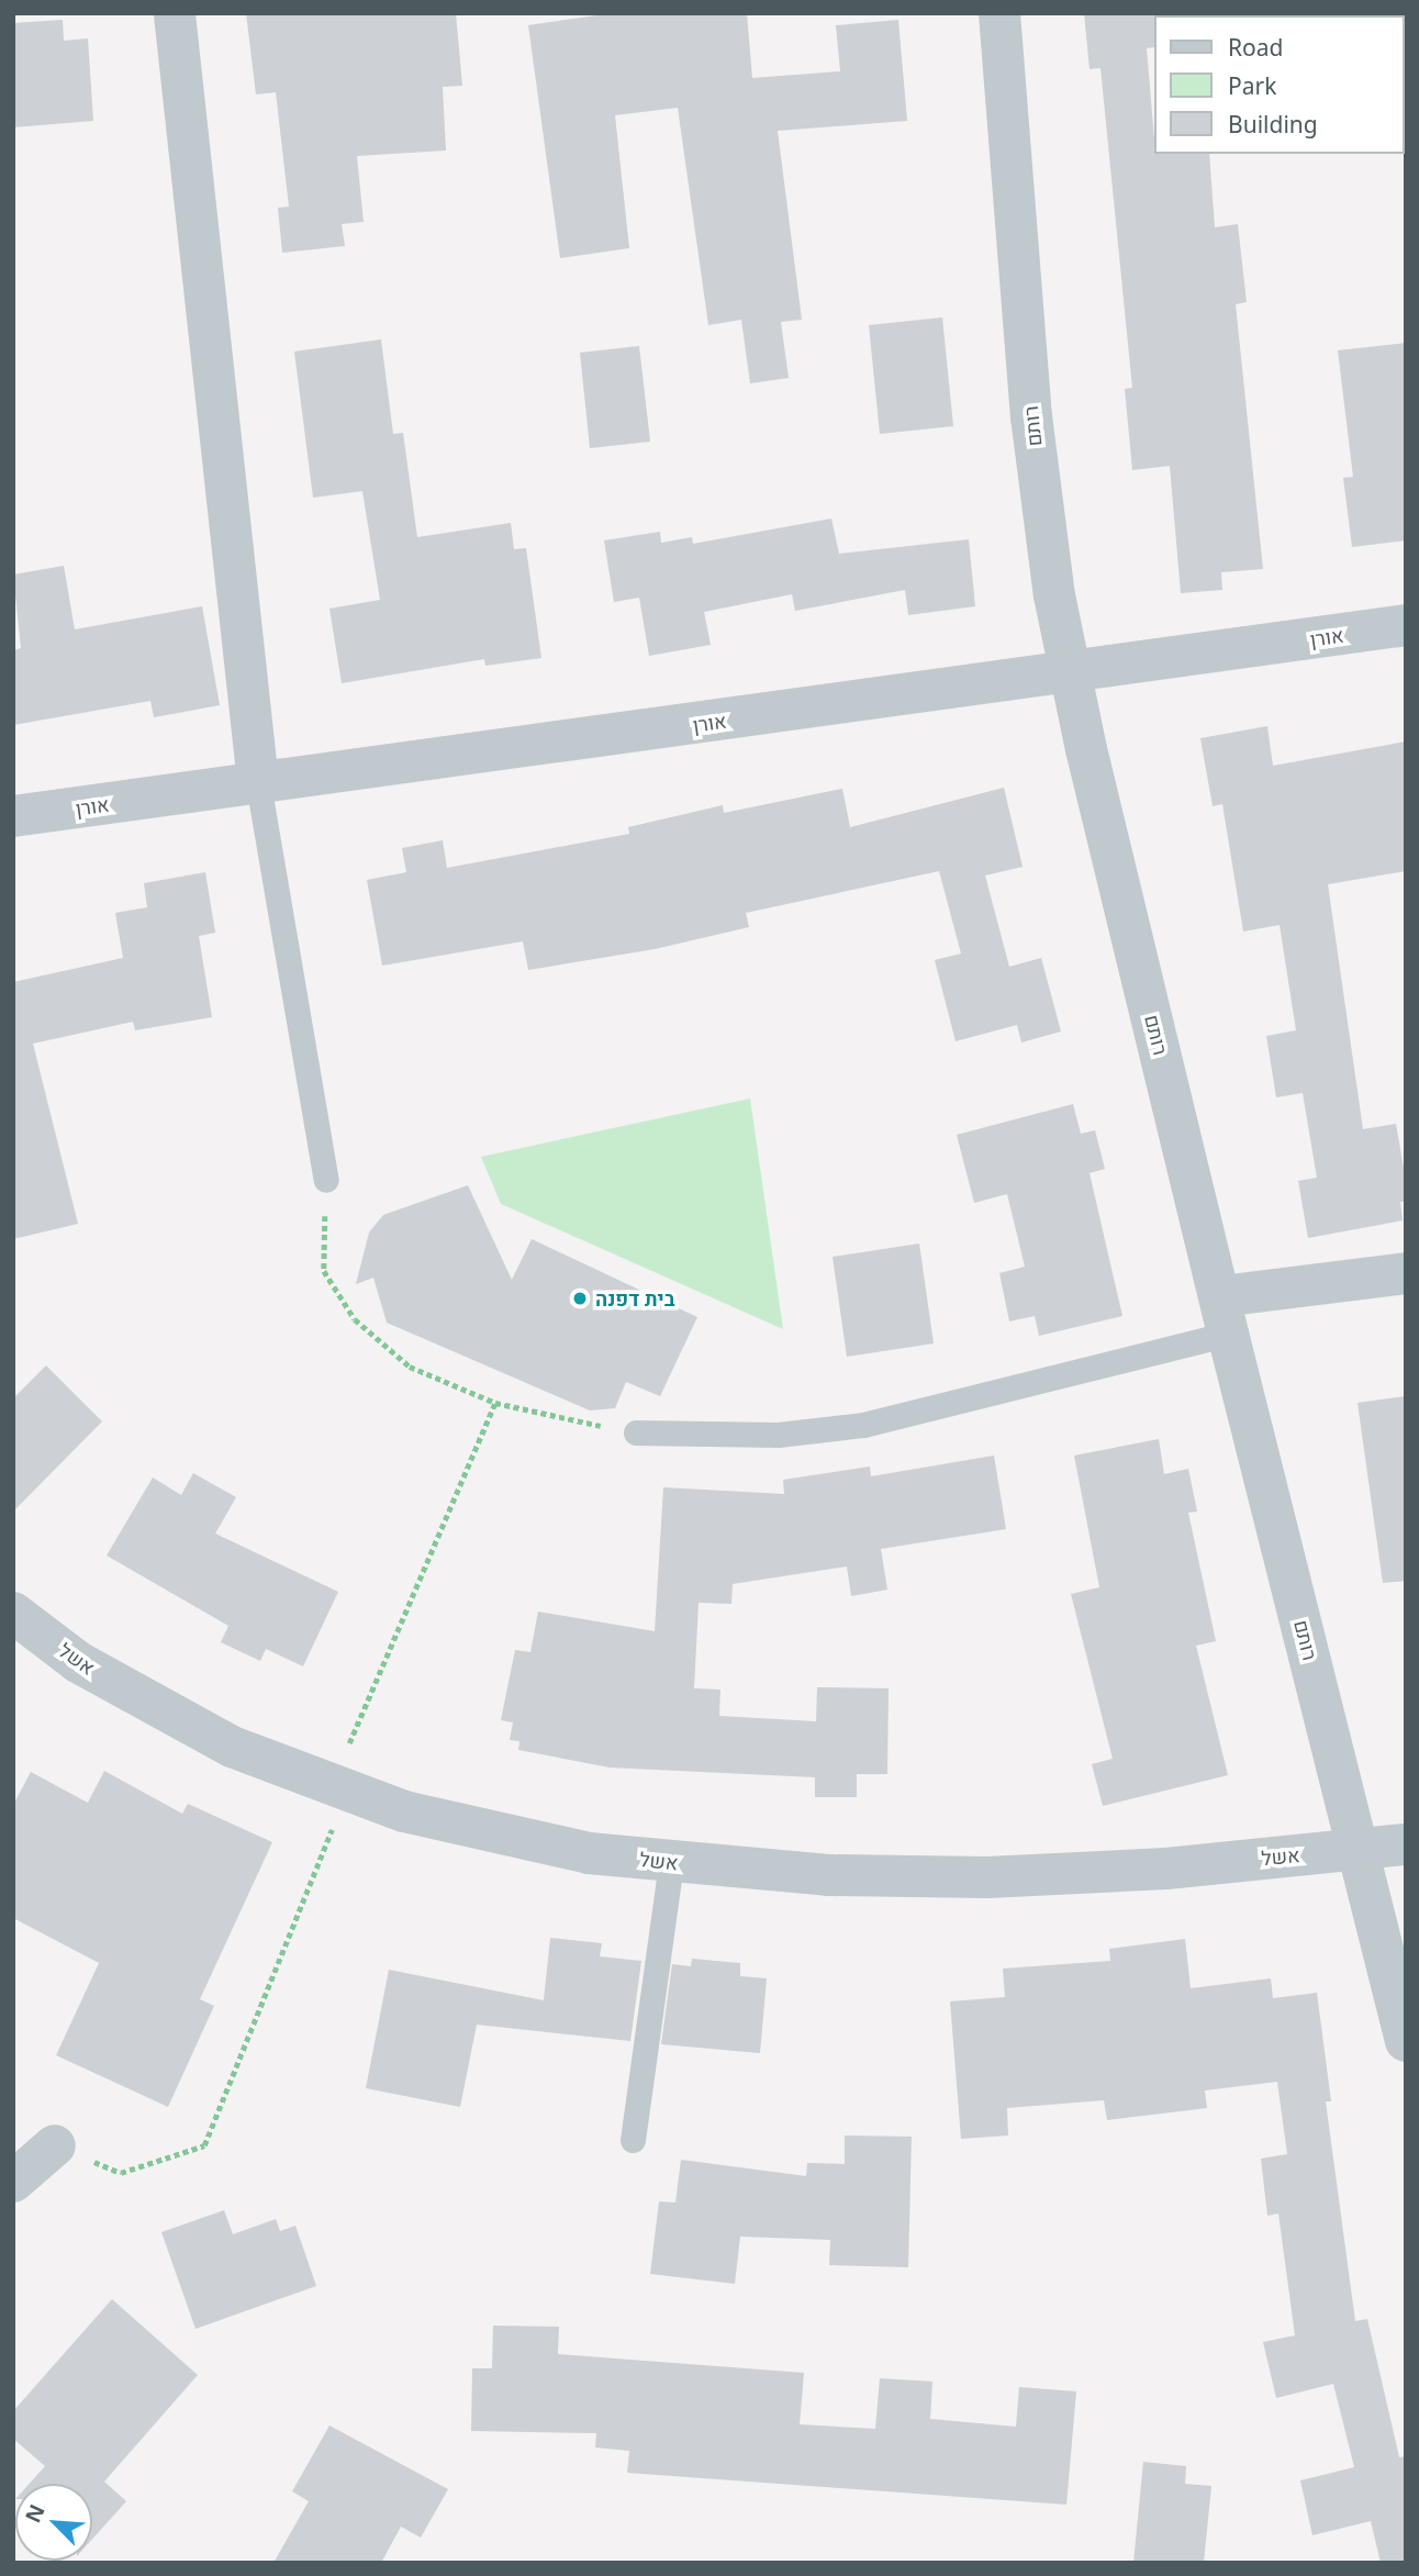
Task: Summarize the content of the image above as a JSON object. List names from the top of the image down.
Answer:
{
  "streets": {
    "street": ["רותם", "אורן", "אשל"]
  },
  "crossings": [
    ["רותם", "אורן"],
    ["רותם", "אשל"]
  ],
  "places": ["בית דפנה"],
  "legend": ["Road", "Park", "Building"],
  "north": "top left"
}
